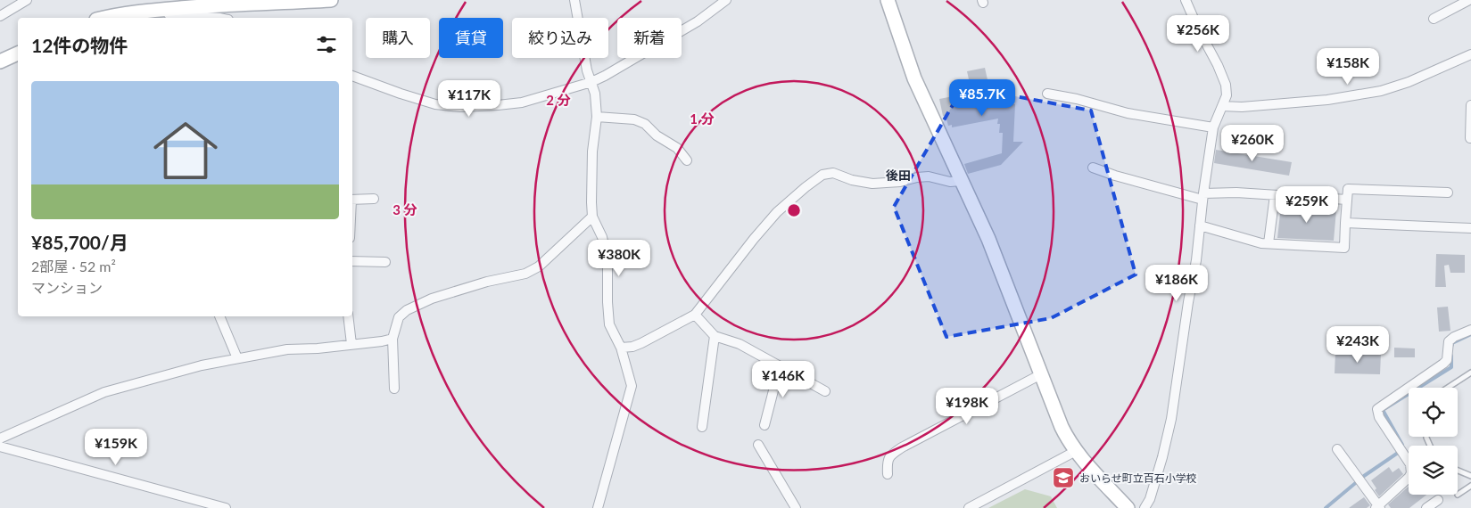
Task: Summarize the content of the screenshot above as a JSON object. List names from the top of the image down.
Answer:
{
  "districts": ["後田"],
  "places": {
    "school or university": ["おいらせ町立百石小学校"]
  },
  "page": {
    "price": [
      "¥256K",
      "¥158K",
      "¥85.7K",
      "¥117K",
      "¥260K",
      "¥259K",
      "¥380K",
      "¥186K",
      "¥243K",
      "¥146K",
      "¥198K",
      "¥159K"
    ],
    "chip": [
      "購入",
      "賃貸",
      "絞り込み",
      "新着"
    ],
    "heading": "12件の物件",
    "list": [
      {
        "name": "¥85,700/月",
        "note": "2部屋 · 52 m² · マンション"
      }
    ]
  },
  "rings": ["2 分", "1 分", "3 分"]
}
